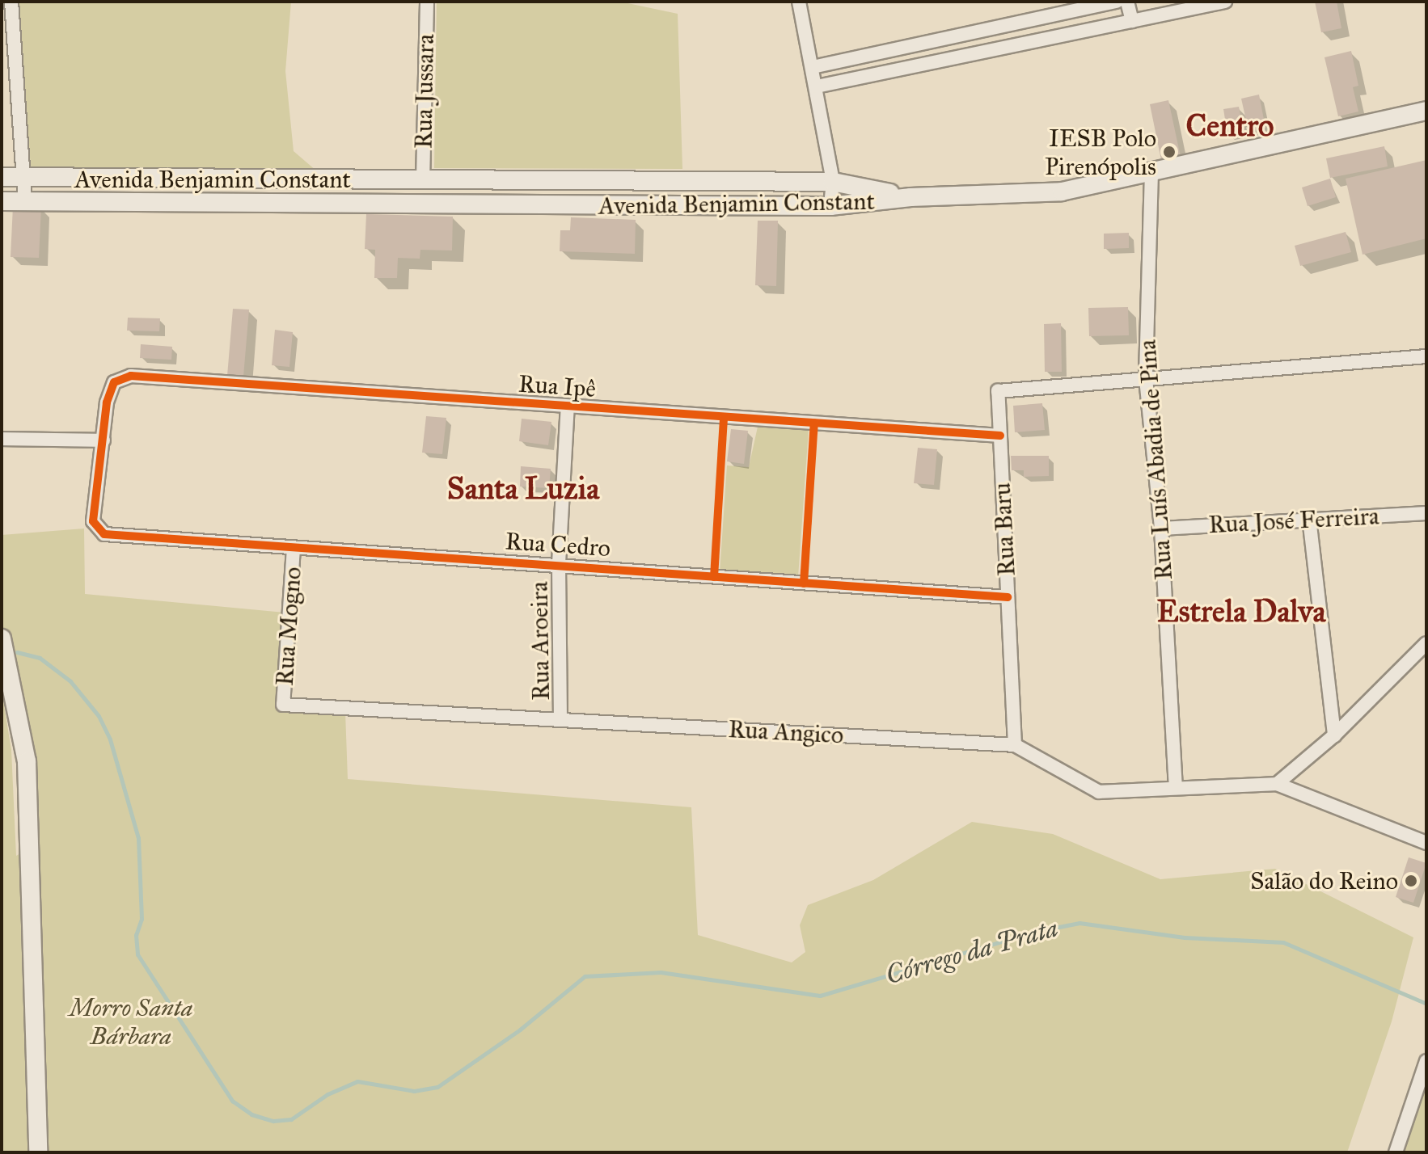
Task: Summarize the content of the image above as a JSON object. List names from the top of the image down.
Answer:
{
  "streets": {
    "street": [
      "Rua Jussara",
      "Avenida Benjamin Constant",
      "Rua Ipê",
      "Rua Luís Abadia de Pina",
      "Rua José Ferreira",
      "Rua Baru",
      "Rua Cedro",
      "Rua Mogno",
      "Rua Aroeira",
      "Rua Angico"
    ]
  },
  "crossings": [
    ["Rua Jussara", "Avenida Benjamin Constant"],
    ["Rua Ipê", "Rua Baru"],
    ["Rua Ipê", "Rua Cedro"],
    ["Rua Ipê", "Rua Aroeira"],
    ["Rua Luís Abadia de Pina", "Rua José Ferreira"],
    ["Rua Luís Abadia de Pina", "Rua Baru"],
    ["Rua Luís Abadia de Pina", "Rua Angico"],
    ["Rua Baru", "Rua Cedro"],
    ["Rua Baru", "Rua Angico"],
    ["Rua Cedro", "Rua Mogno"],
    ["Rua Cedro", "Rua Aroeira"],
    ["Rua Mogno", "Rua Angico"],
    ["Rua Aroeira", "Rua Angico"]
  ],
  "districts": ["Centro", "Santa Luzia", "Estrela Dalva"],
  "water": ["Córrego da Prata"],
  "parks": ["Morro Santa Bárbara"],
  "places": ["IESB Polo Pirenópolis", "Salão do Reino"]
}
